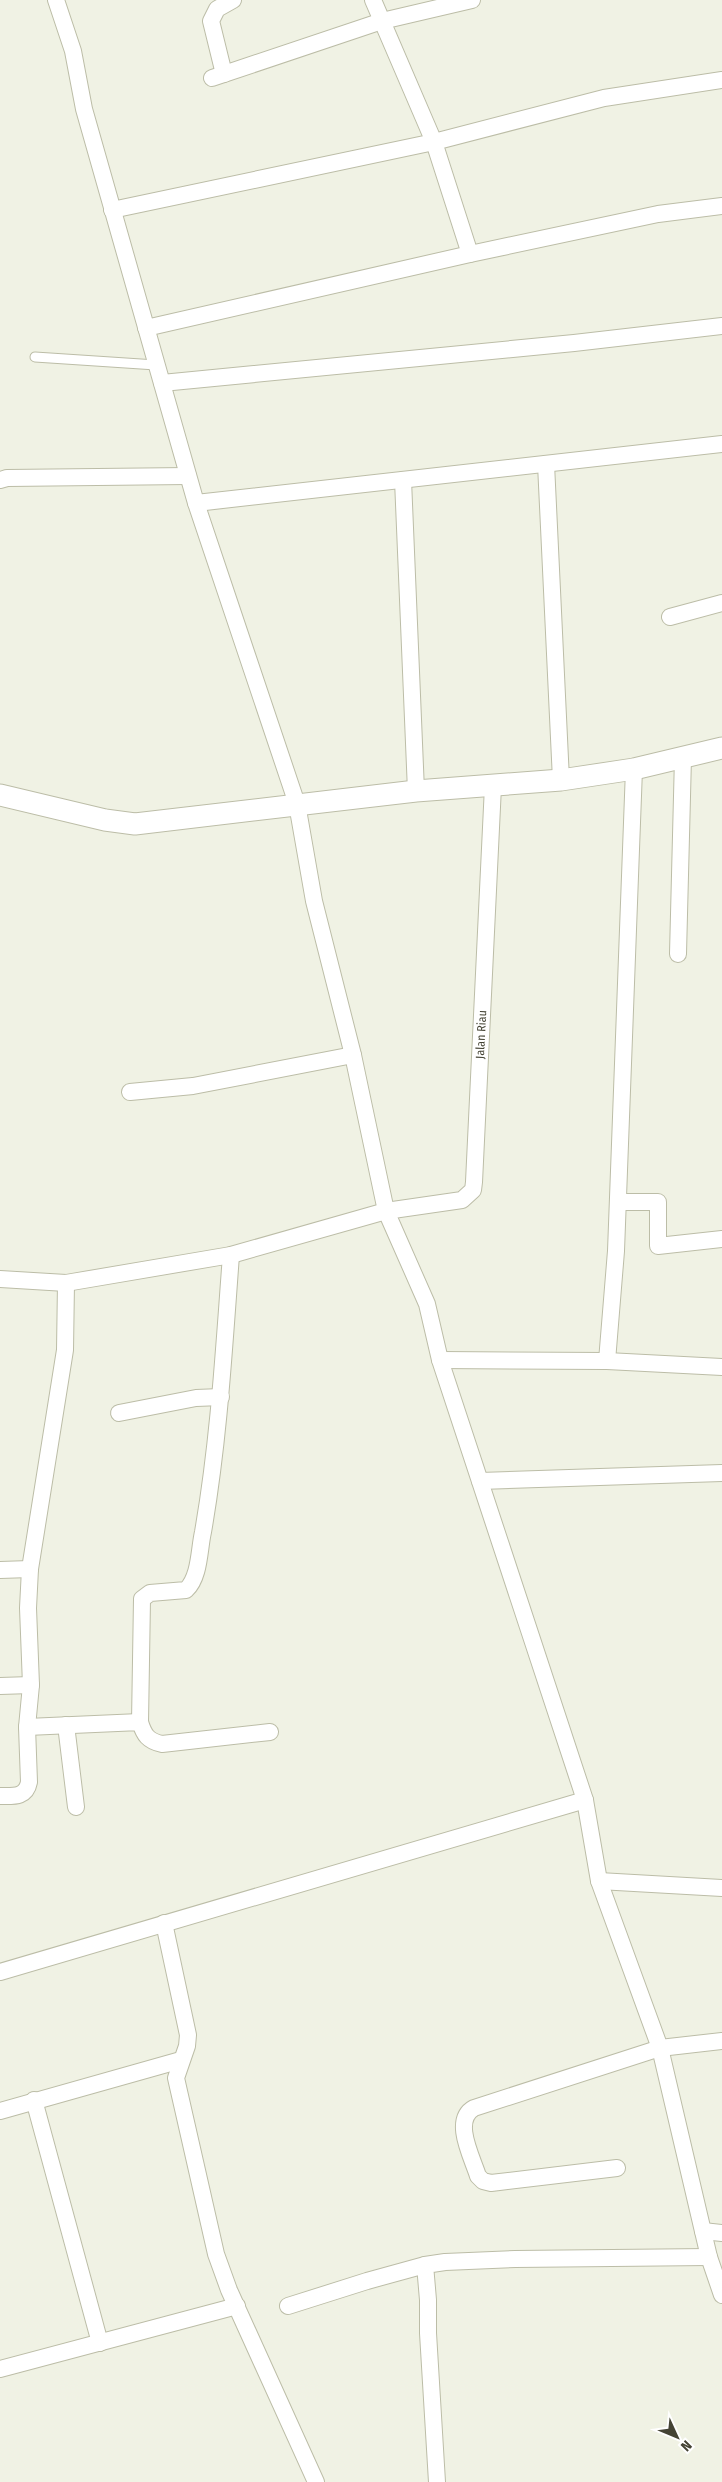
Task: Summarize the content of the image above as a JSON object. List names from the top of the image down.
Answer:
{
  "streets": {
    "street": ["Jalan Riau"]
  },
  "north": "bottom right"
}
